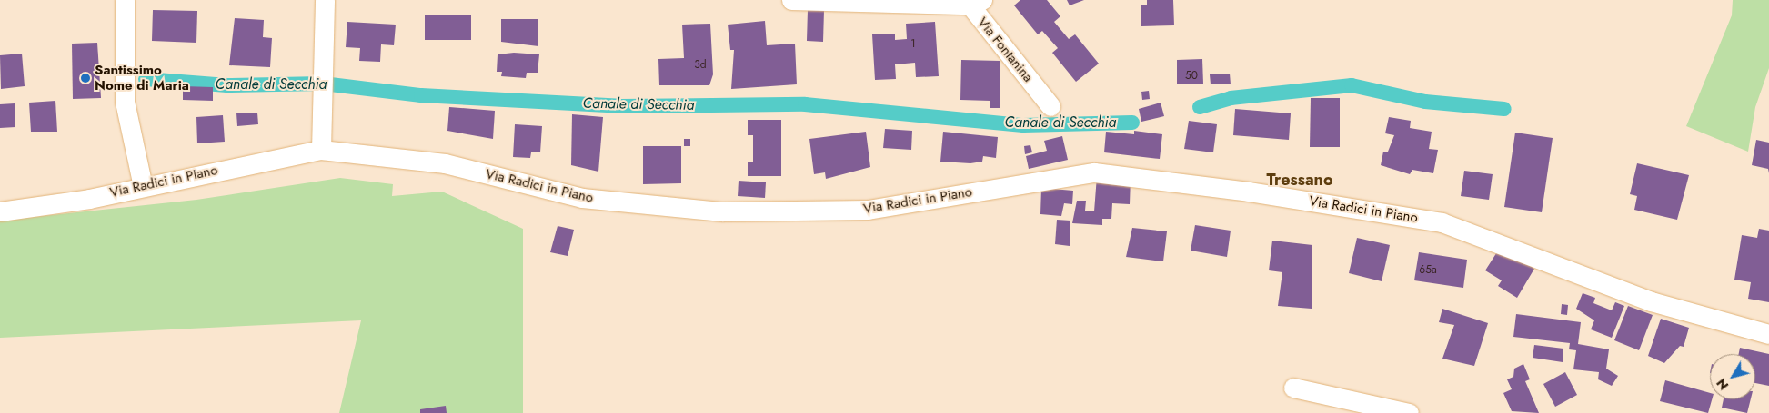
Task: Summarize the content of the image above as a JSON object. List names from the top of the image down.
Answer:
{
  "streets": {
    "street": ["Via Fontanina", "Via Radici in Piano"]
  },
  "districts": ["Tressano"],
  "water": ["Canale di Secchia"],
  "places": ["Santissimo Nome di Maria"],
  "house_numbers": [
    "1",
    "3d",
    "50",
    "65a"
  ],
  "north": "bottom left"
}
